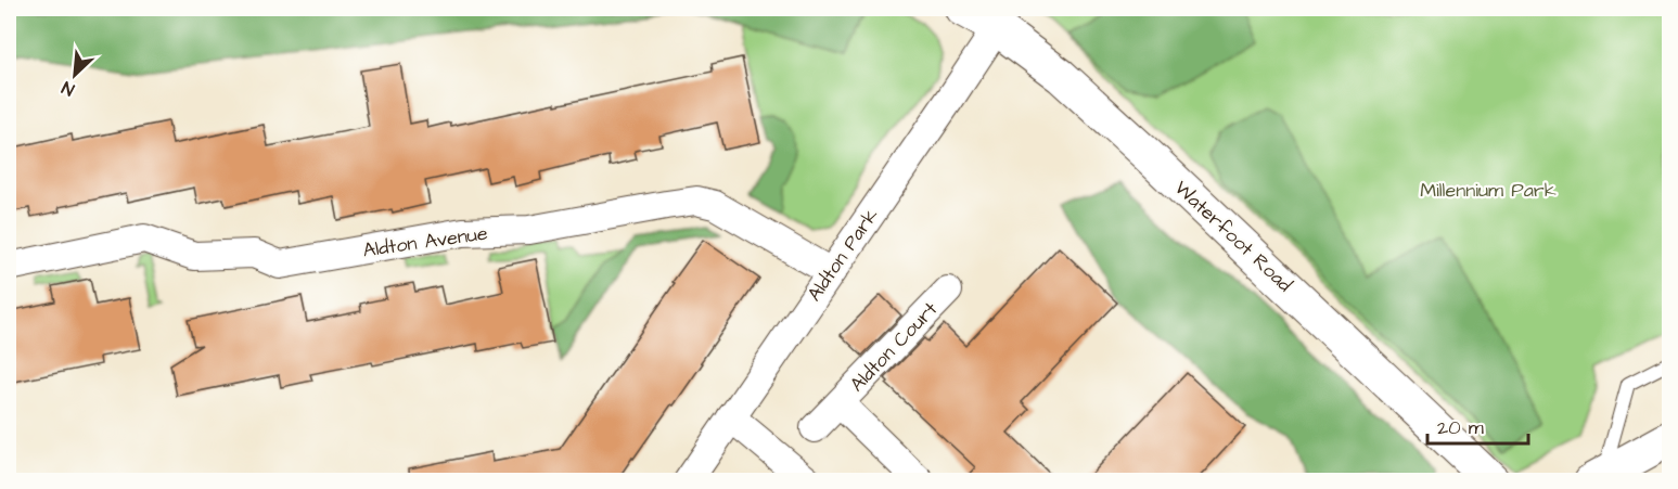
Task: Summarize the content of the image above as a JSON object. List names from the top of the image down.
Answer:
{
  "streets": {
    "street": [
      "Waterfoot Road",
      "Aldton Avenue",
      "Aldton Park",
      "Aldton Court"
    ]
  },
  "crossings": [
    ["Waterfoot Road", "Aldton Park"],
    ["Aldton Avenue", "Aldton Park"]
  ],
  "parks": ["Millennium Park"],
  "scale_bar": "20 m",
  "north": "bottom left"
}
